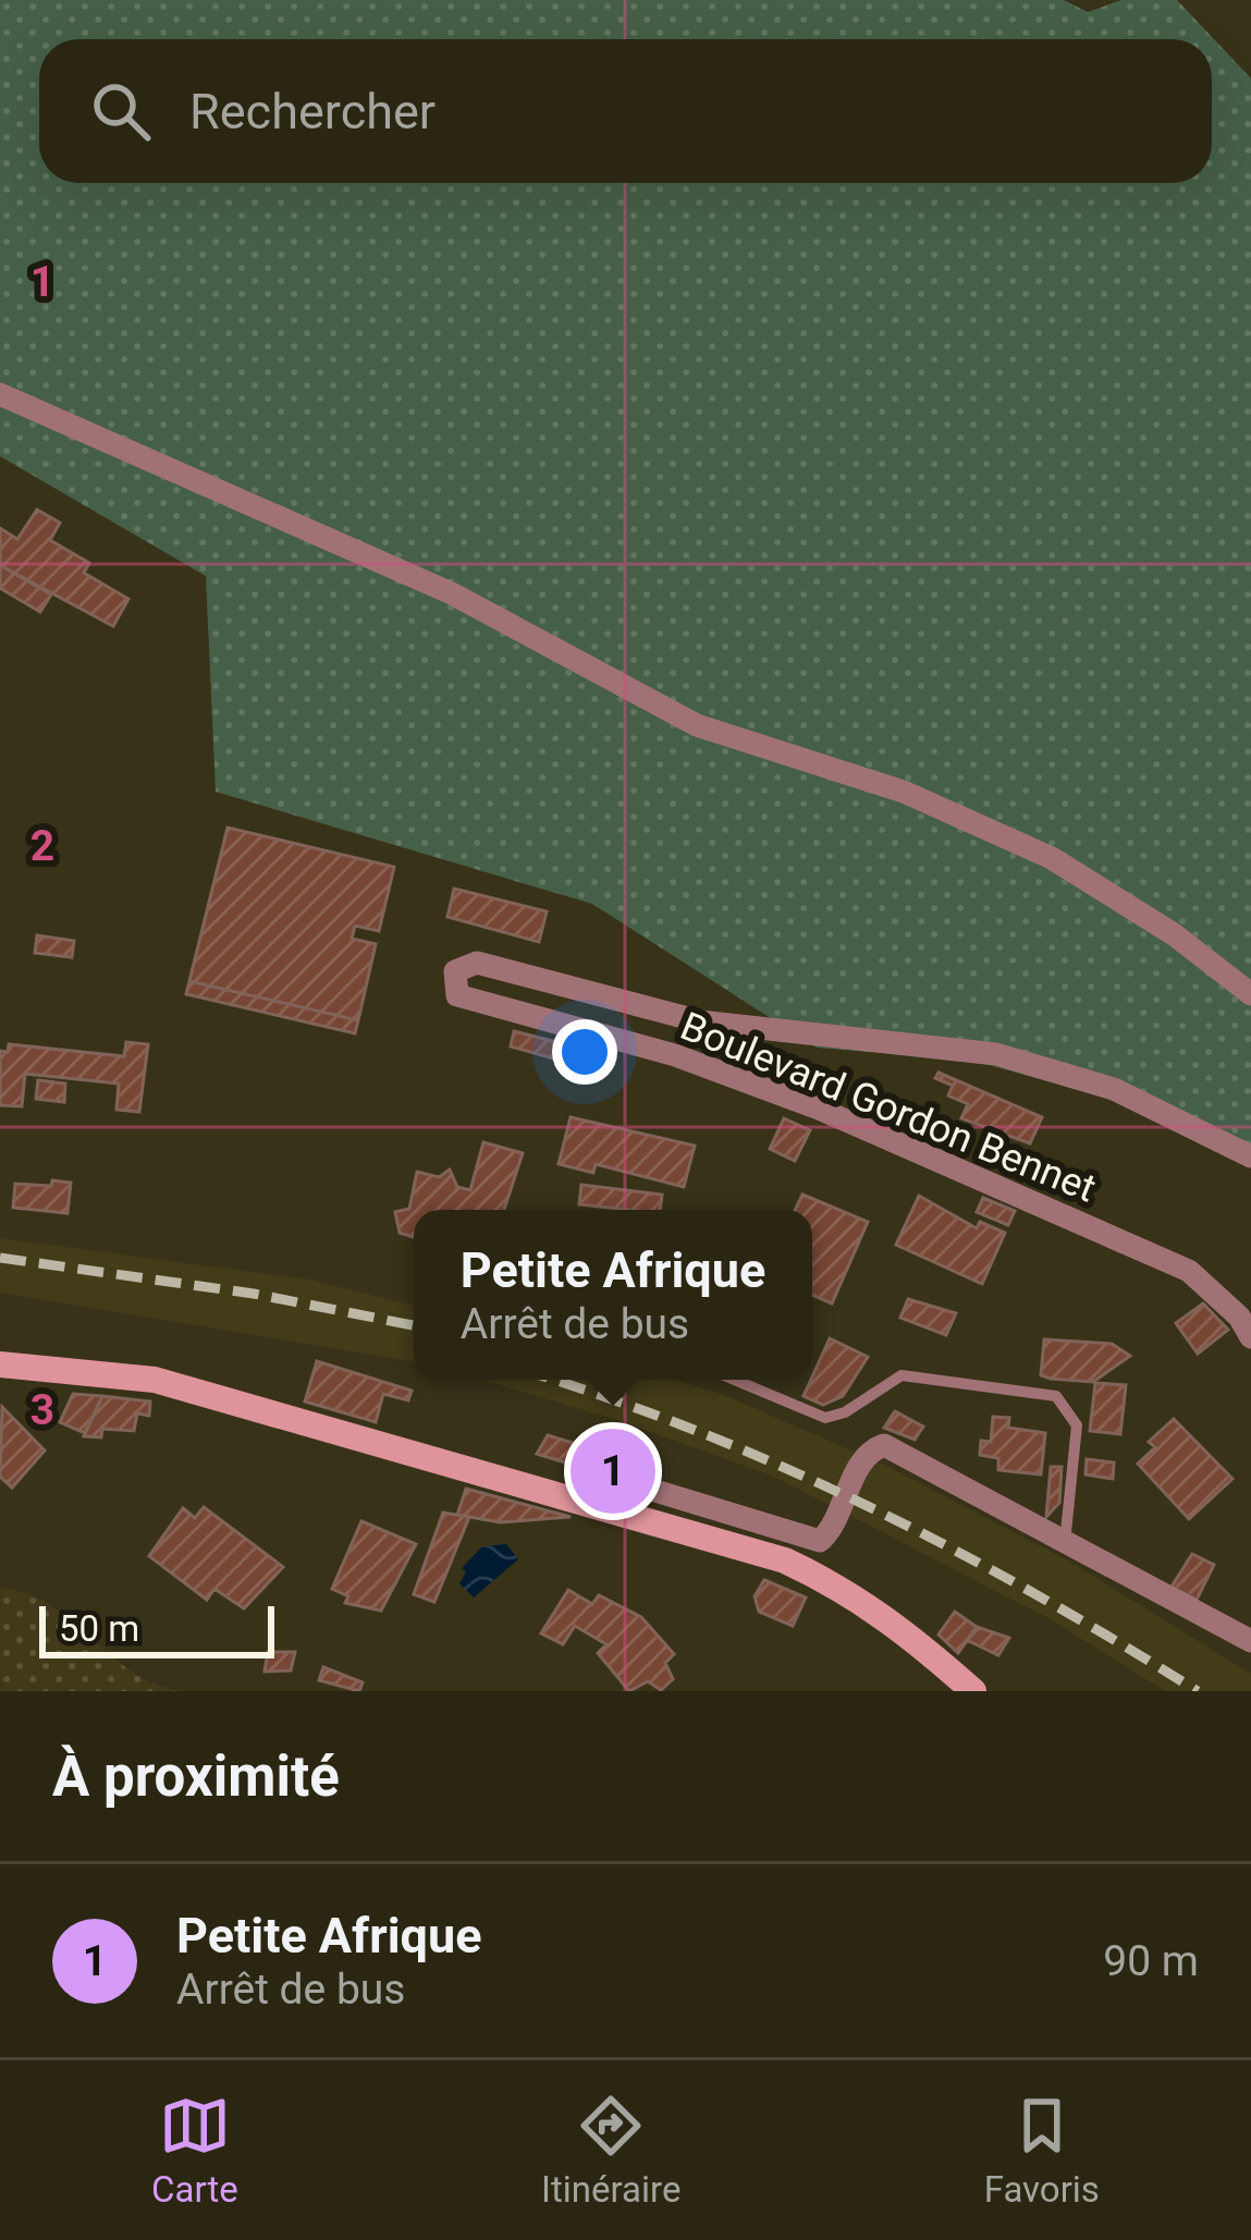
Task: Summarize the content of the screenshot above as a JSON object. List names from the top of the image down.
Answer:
{
  "streets": {
    "street": ["Boulevard Gordon Bennet"]
  },
  "scale_bar": "50 m",
  "page": {
    "search": "Rechercher",
    "popup": ["Petite Afrique", "Arrêt de bus"],
    "pins": "1",
    "scale": "50 m",
    "heading": "À proximité",
    "list": [
      {
        "mark": "1",
        "name": "Petite Afrique",
        "note": "Arrêt de bus",
        "value": "90 m"
      }
    ],
    "nav": ["Carte", "Itinéraire", "Favoris"]
  },
  "grid": {
    "rows": ["1", "2", "3"]
  }
}
